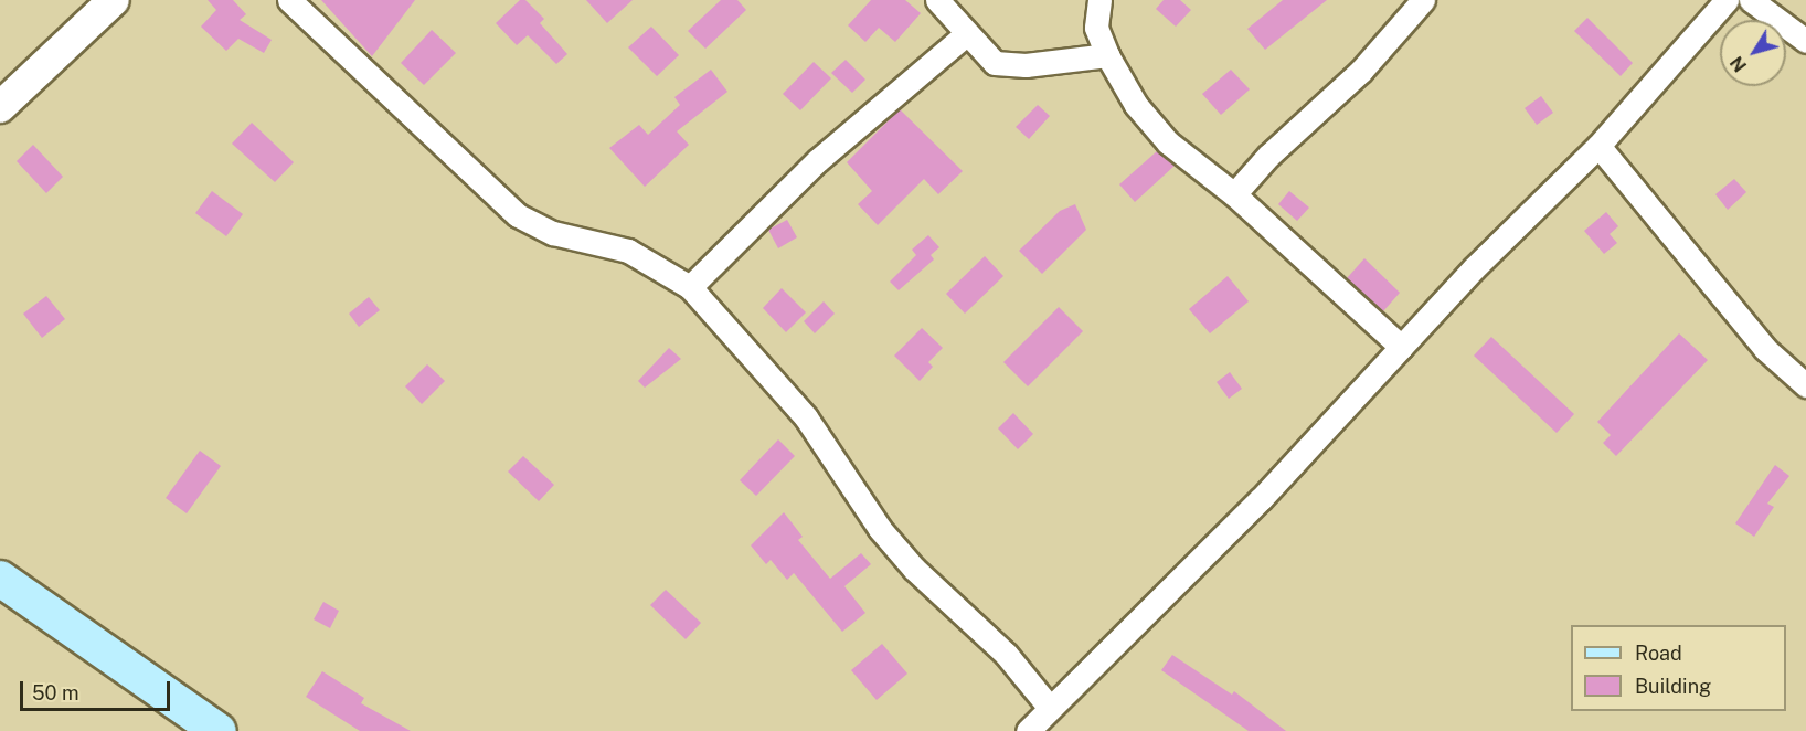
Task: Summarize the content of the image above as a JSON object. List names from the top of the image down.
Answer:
{
  "legend": ["Road", "Building"],
  "scale_bar": "50 m",
  "north": "bottom left"
}
